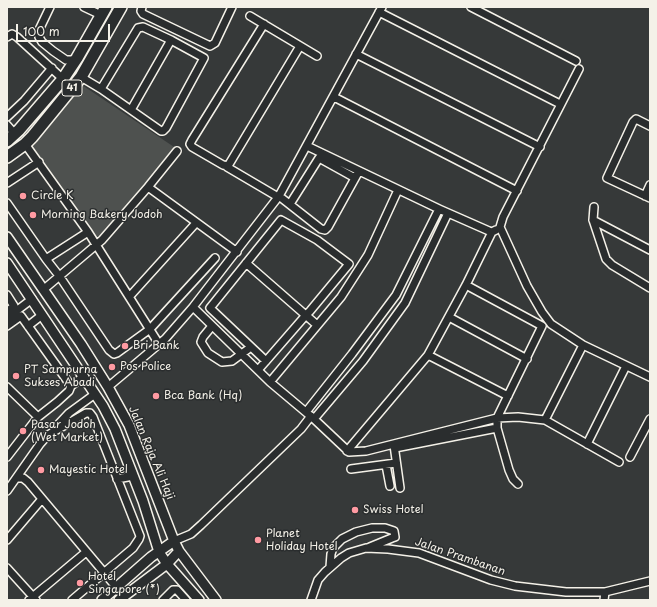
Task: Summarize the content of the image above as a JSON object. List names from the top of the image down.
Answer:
{
  "streets": {
    "highway": ["41"],
    "main road": ["Jalan Raja Ali Haji"],
    "street": ["Jalan Prambanan"]
  },
  "places": [
    "Circle K",
    "Morning Bakery Jodoh",
    "Bri Bank",
    "Pos Police",
    "PT Sampurna Sukses Abadi",
    "Bca Bank (Hq)",
    "Pasar Jodoh (Wet Market)",
    "Mayestic Hotel",
    "Swiss Hotel",
    "Planet Holiday Hotel",
    "Hotel Singapore (*)"
  ],
  "scale_bar": "100 m"
}
